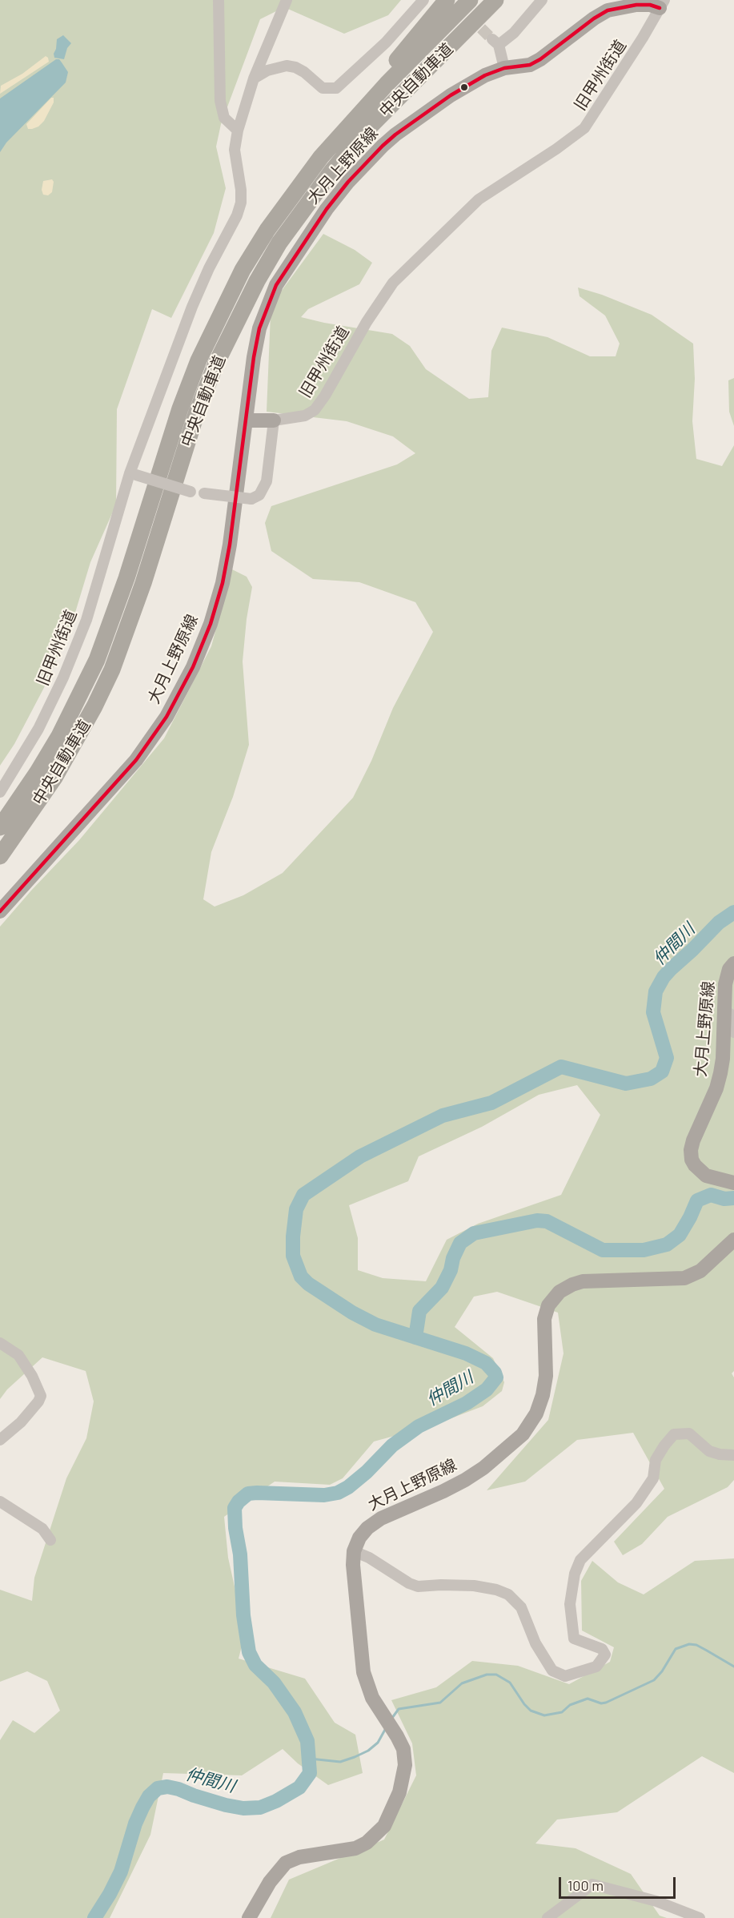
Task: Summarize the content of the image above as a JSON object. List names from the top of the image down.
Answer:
{
  "streets": {
    "highway": ["中央自動車道"],
    "main road": ["大月上野原線"],
    "street": ["旧甲州街道"]
  },
  "crossings": [
    ["旧甲州街道", "大月上野原線"]
  ],
  "water": ["仲間川"],
  "scale_bar": "100 m"
}
